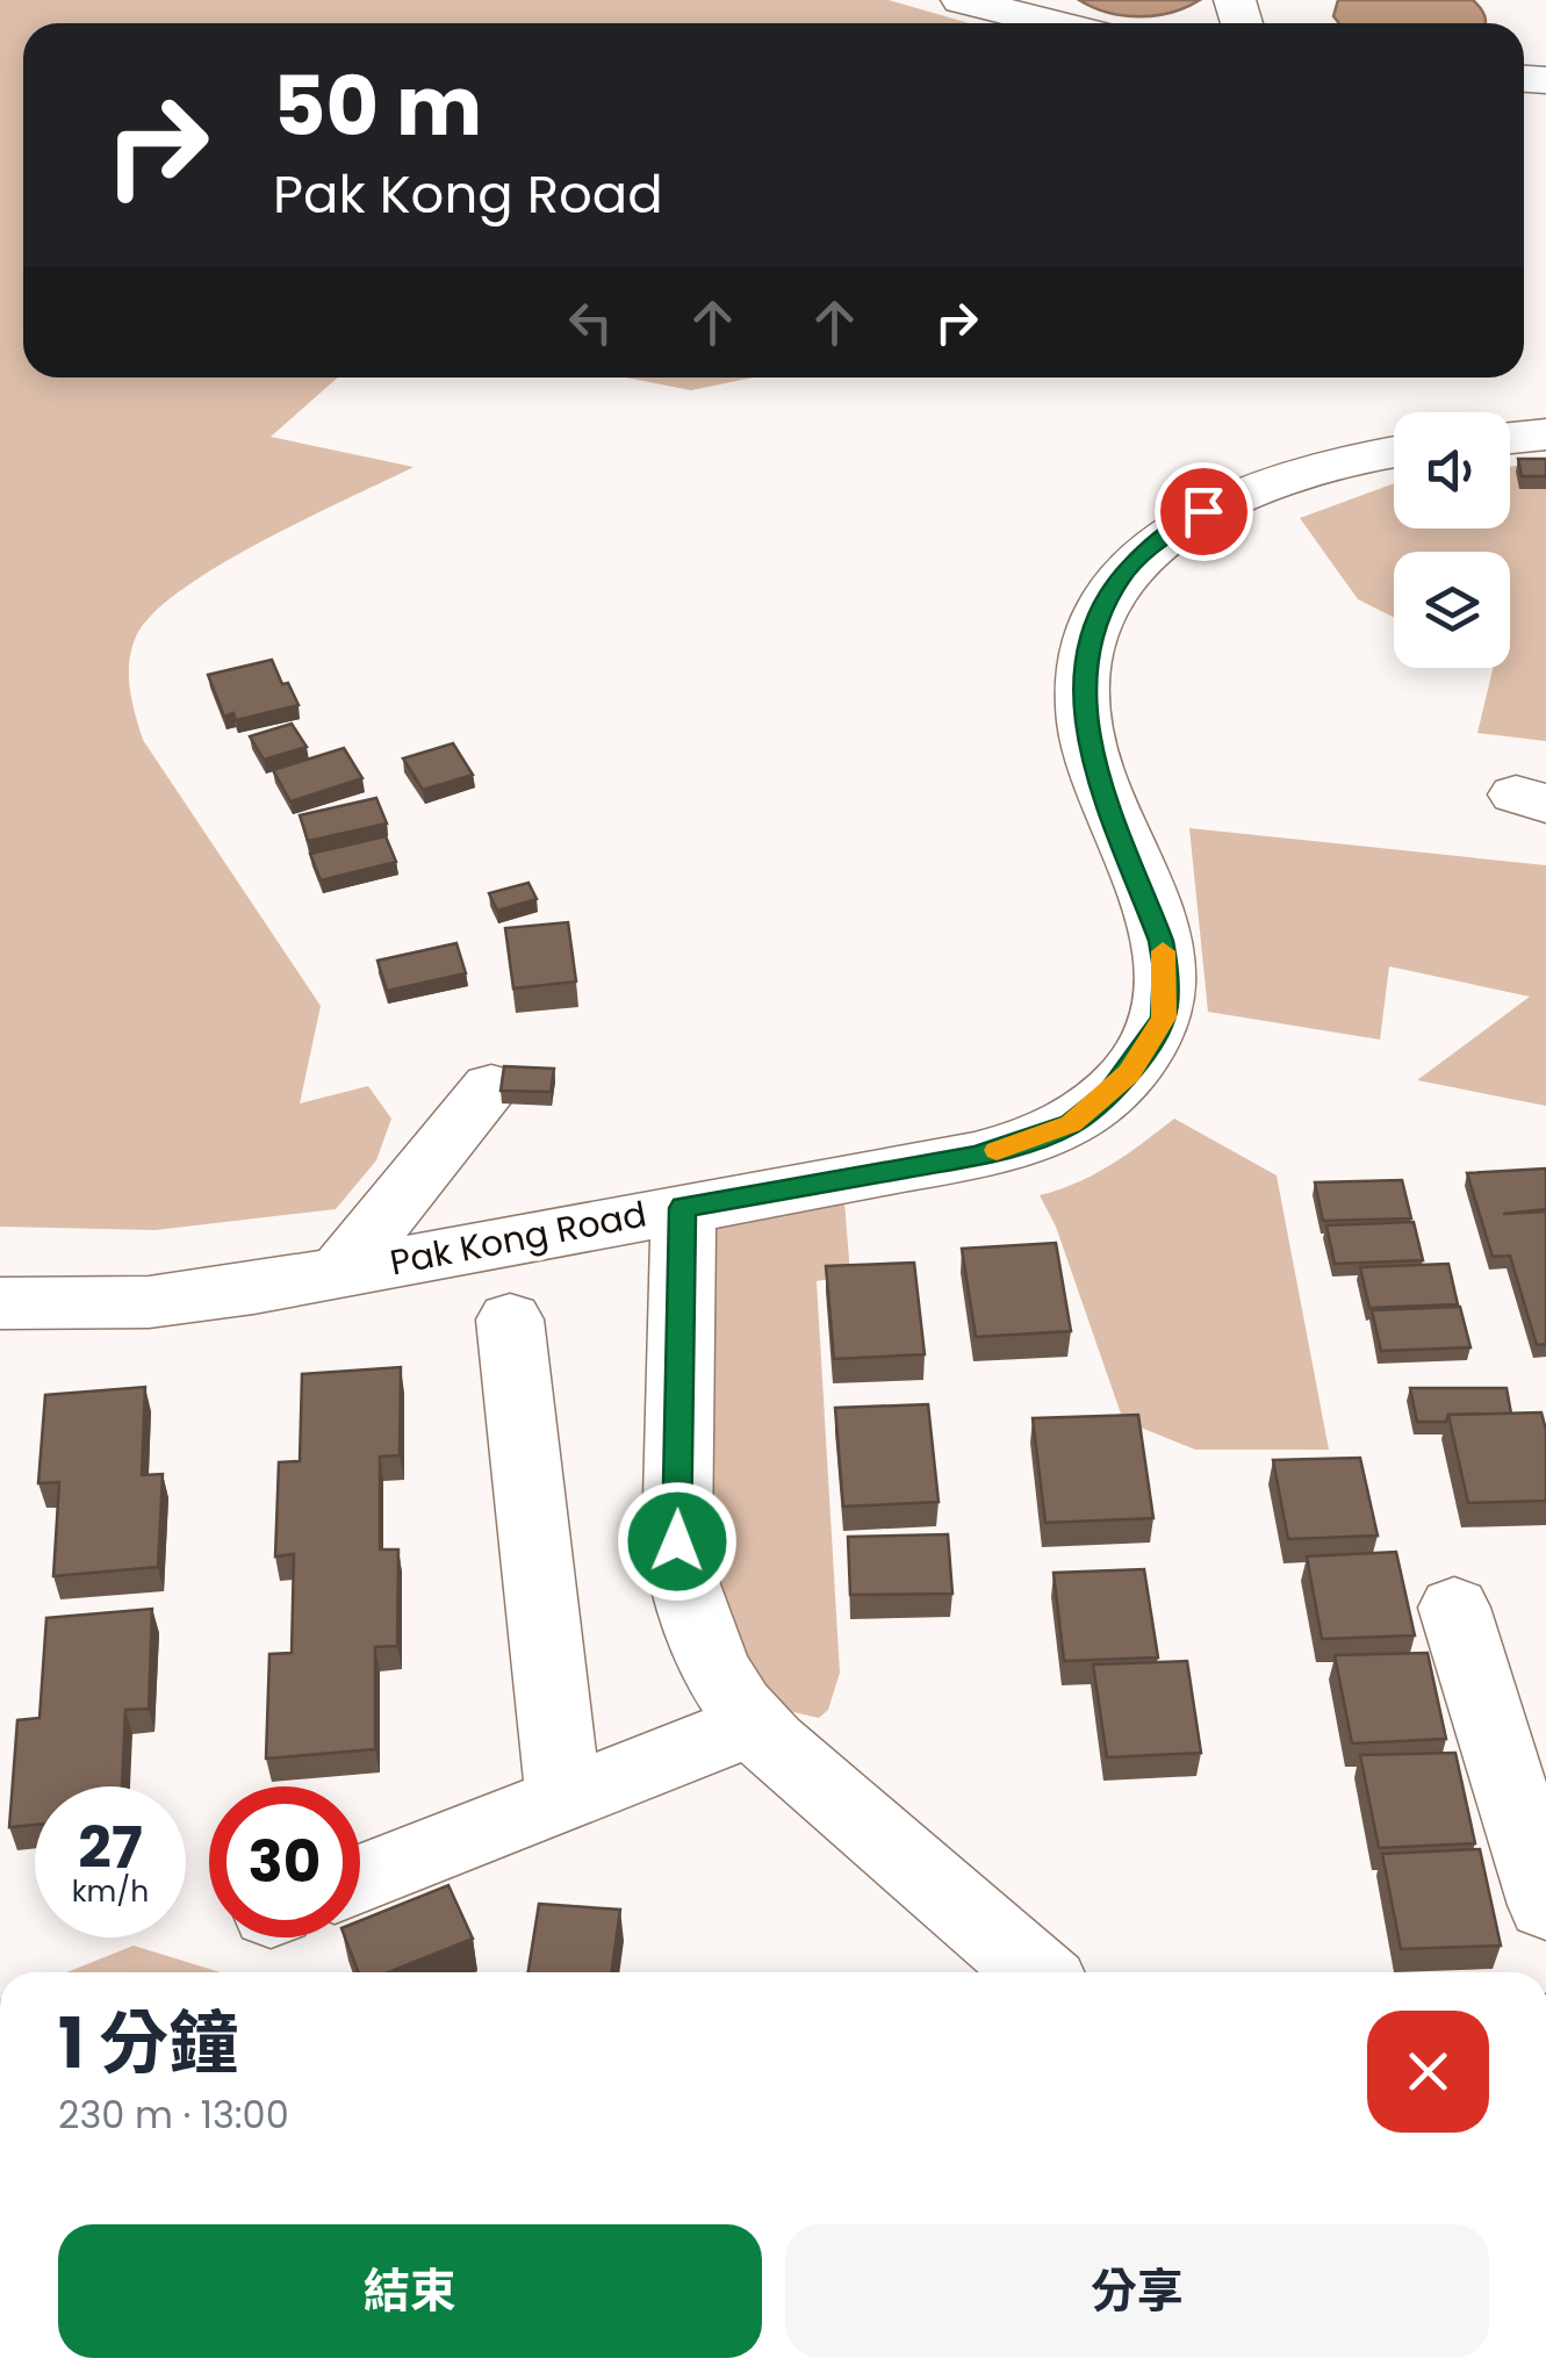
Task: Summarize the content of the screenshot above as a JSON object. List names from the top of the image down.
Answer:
{
  "streets": {
    "street": ["Pak Kong Road"]
  },
  "page": {
    "turn": ["50 m", "Pak Kong Road"],
    "speed": "27 km/h",
    "limit": "30",
    "heading": ["1 分鐘", "230 m · 13:00"],
    "buttons": ["結束", "分享"]
  }
}
